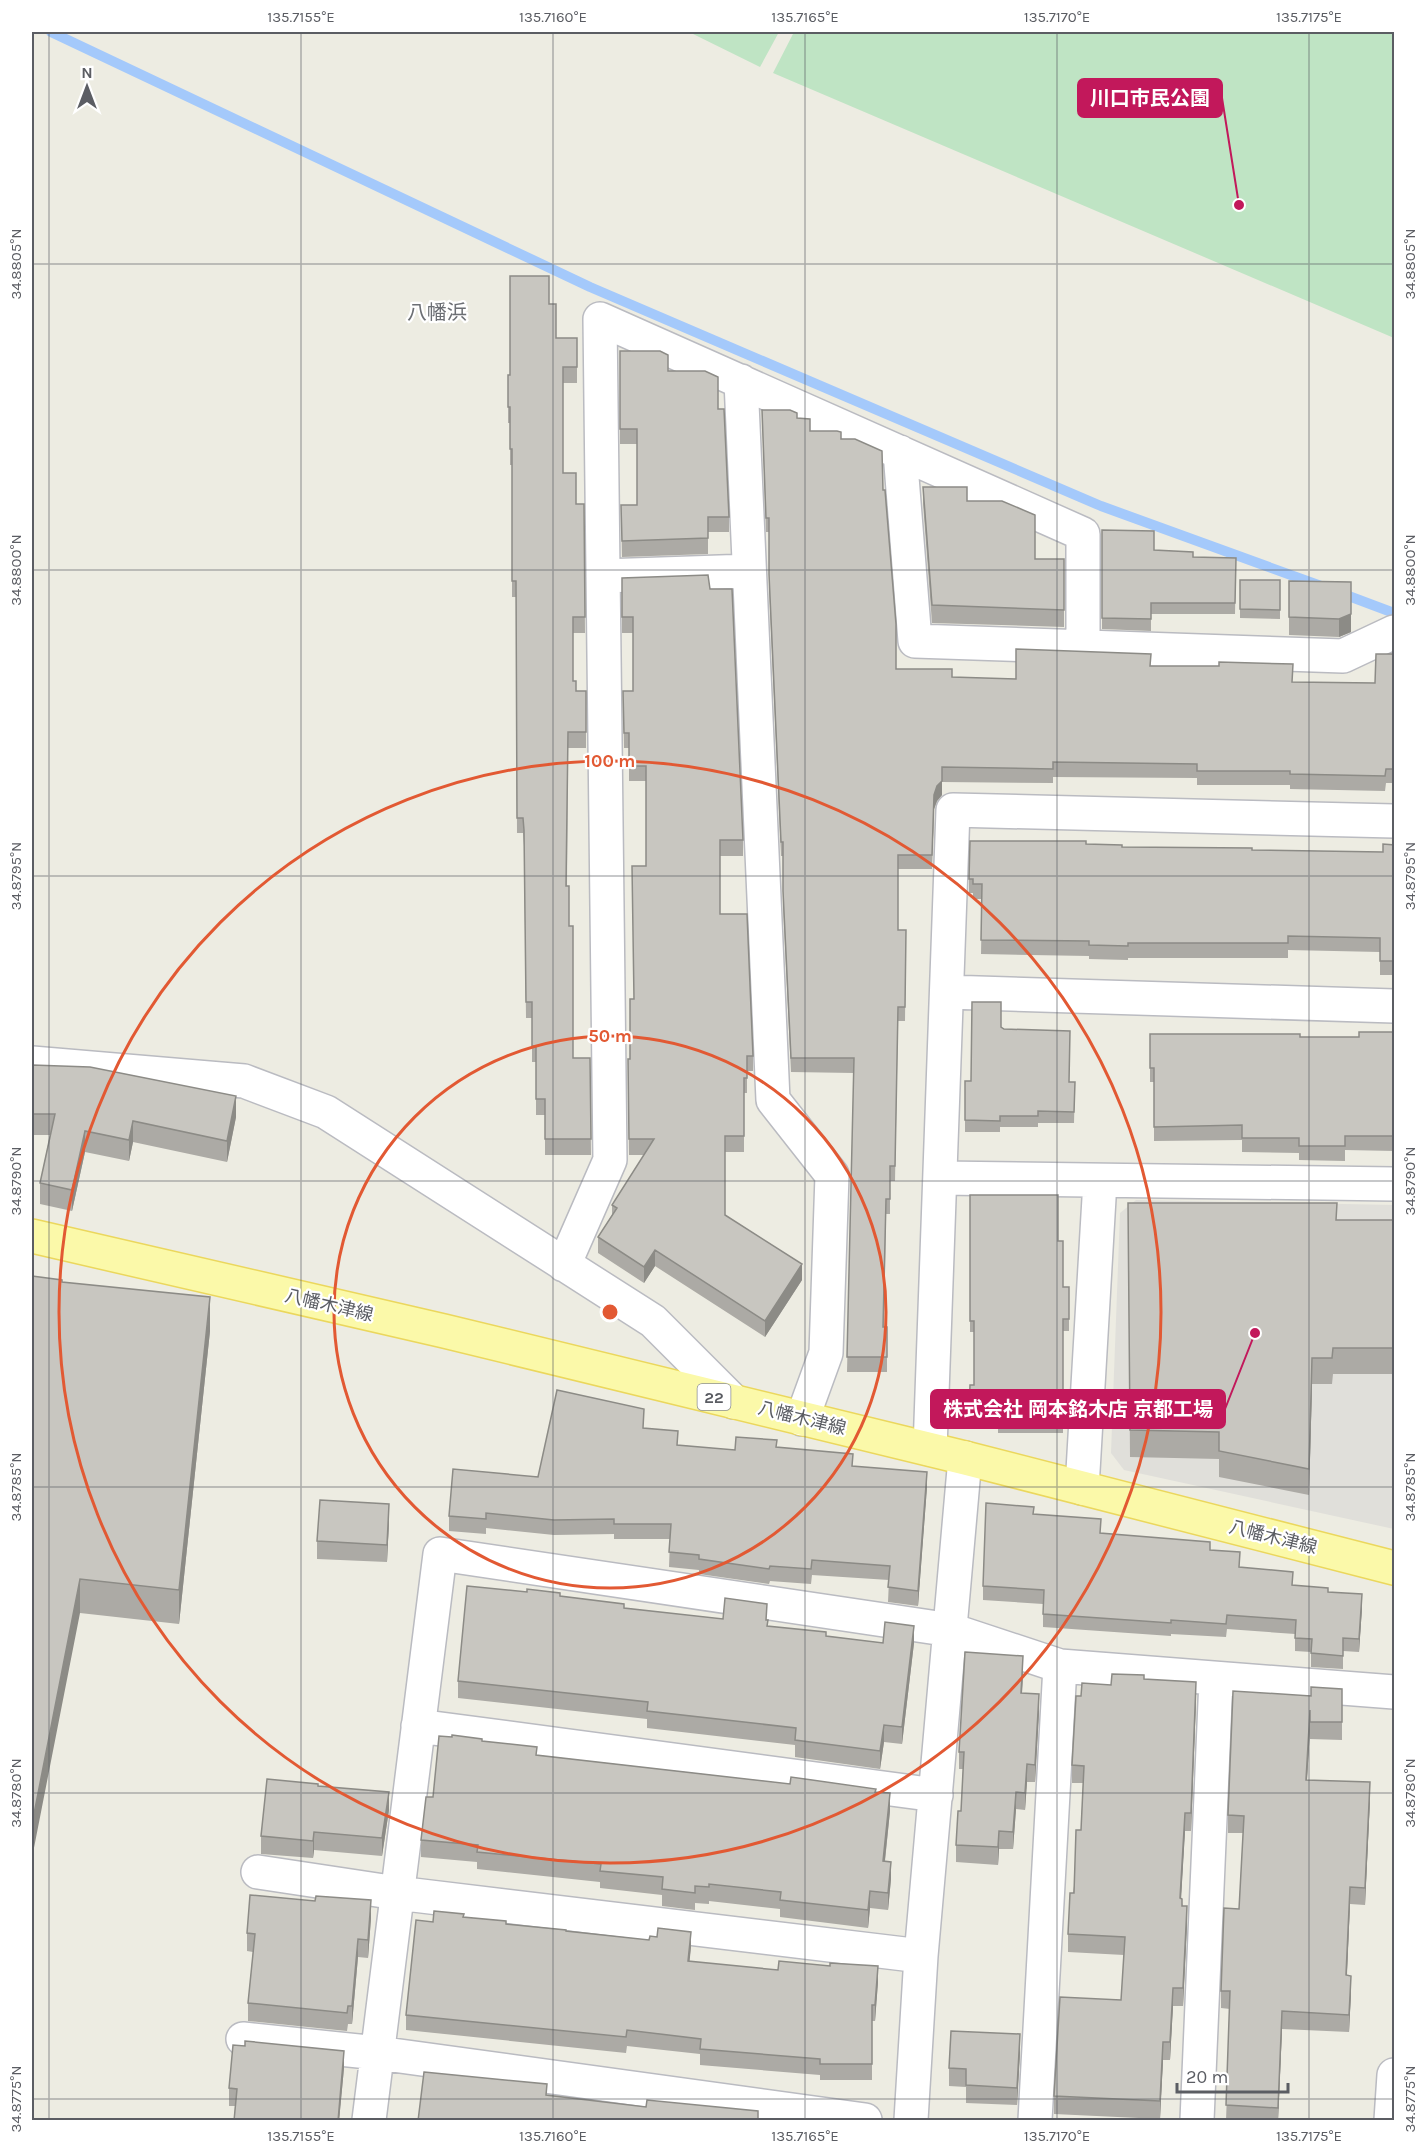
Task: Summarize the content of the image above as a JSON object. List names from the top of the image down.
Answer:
{
  "streets": {
    "main road": ["八幡木津線", "22"]
  },
  "districts": ["八幡浜"],
  "places": ["川口市民公園", "株式会社 岡本銘木店 京都工場"],
  "scale_bar": "20 m",
  "north": "top",
  "coordinates": [
    "135.7155°E",
    "135.7160°E",
    "135.7165°E",
    "135.7170°E",
    "135.7175°E",
    "34.8805°N",
    "34.8800°N",
    "34.8795°N",
    "34.8790°N",
    "34.8785°N",
    "34.8780°N",
    "34.8775°N"
  ],
  "rings": ["100 m", "50 m"]
}
